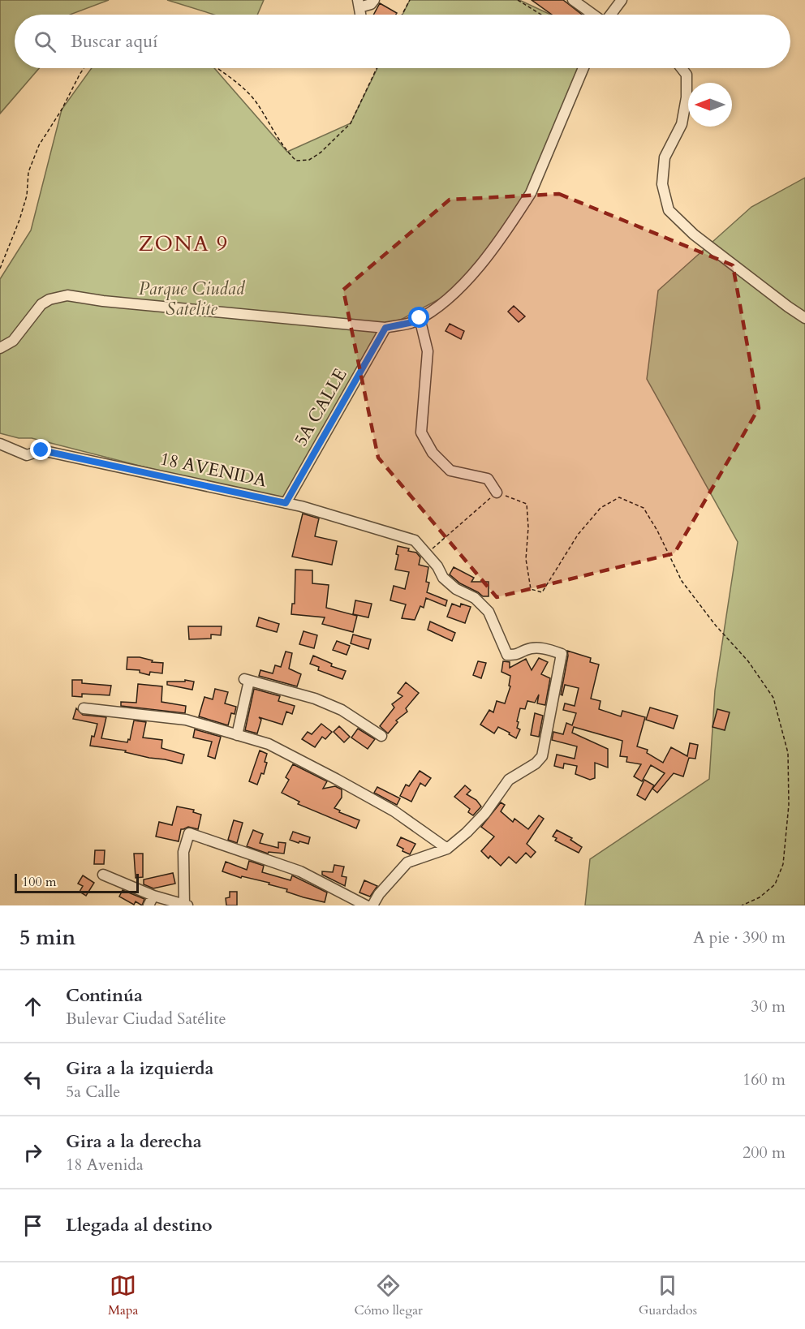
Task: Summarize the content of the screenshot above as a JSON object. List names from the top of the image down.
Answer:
{
  "streets": {
    "street": ["5A CALLE", "18 AVENIDA"]
  },
  "crossings": [
    ["5A CALLE", "18 AVENIDA"]
  ],
  "districts": ["ZONA 9"],
  "parks": ["Parque Ciudad Satelite"],
  "scale_bar": "100 m",
  "north": "left",
  "page": {
    "search": "Buscar aquí",
    "scale": "100 m",
    "heading": ["5 min", "A pie · 390 m"],
    "list": [
      ["Continúa", "Bulevar Ciudad Satélite", "30 m"],
      ["Gira a la izquierda", "5a Calle", "160 m"],
      ["Gira a la derecha", "18 Avenida", "200 m"],
      "Llegada al destino"
    ],
    "nav": ["Mapa", "Cómo llegar", "Guardados"]
  }
}
